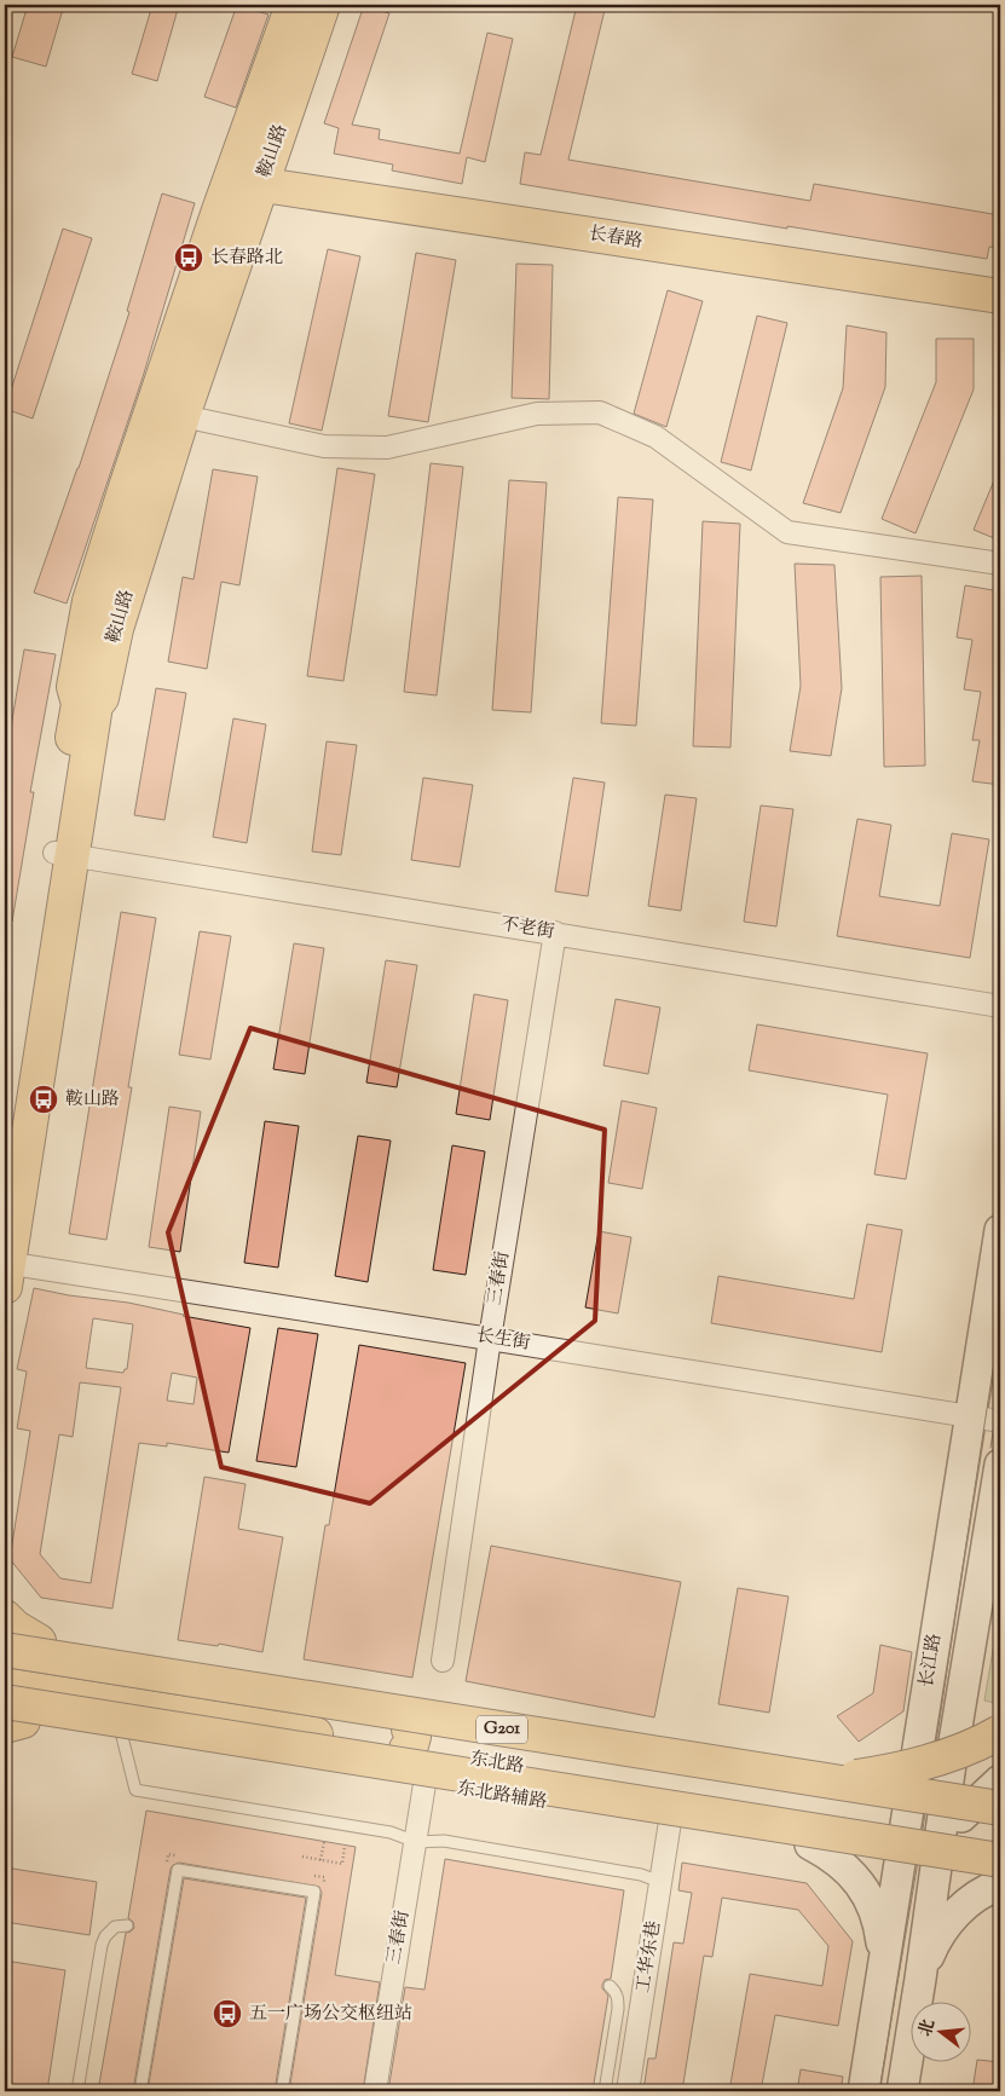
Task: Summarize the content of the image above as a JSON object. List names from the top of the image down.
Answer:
{
  "streets": {
    "main road": [
      "鞍山路",
      "长春路",
      "长江路",
      "G201",
      "东北路",
      "东北路辅路"
    ],
    "street": [
      "不老街",
      "三春街",
      "长生街",
      "工华东巷"
    ]
  },
  "crossings": [
    ["鞍山路", "长春路"],
    ["鞍山路", "不老街"],
    ["鞍山路", "长生街"],
    ["不老街", "三春街"],
    ["三春街", "长生街"],
    ["三春街", "东北路"],
    ["长生街", "长江路"],
    ["长江路", "东北路"],
    ["东北路", "工华东巷"]
  ],
  "places": {
    "bus stop": ["长春路北", "鞍山路", "五一广场公交枢纽站"]
  },
  "north": "left"
}
